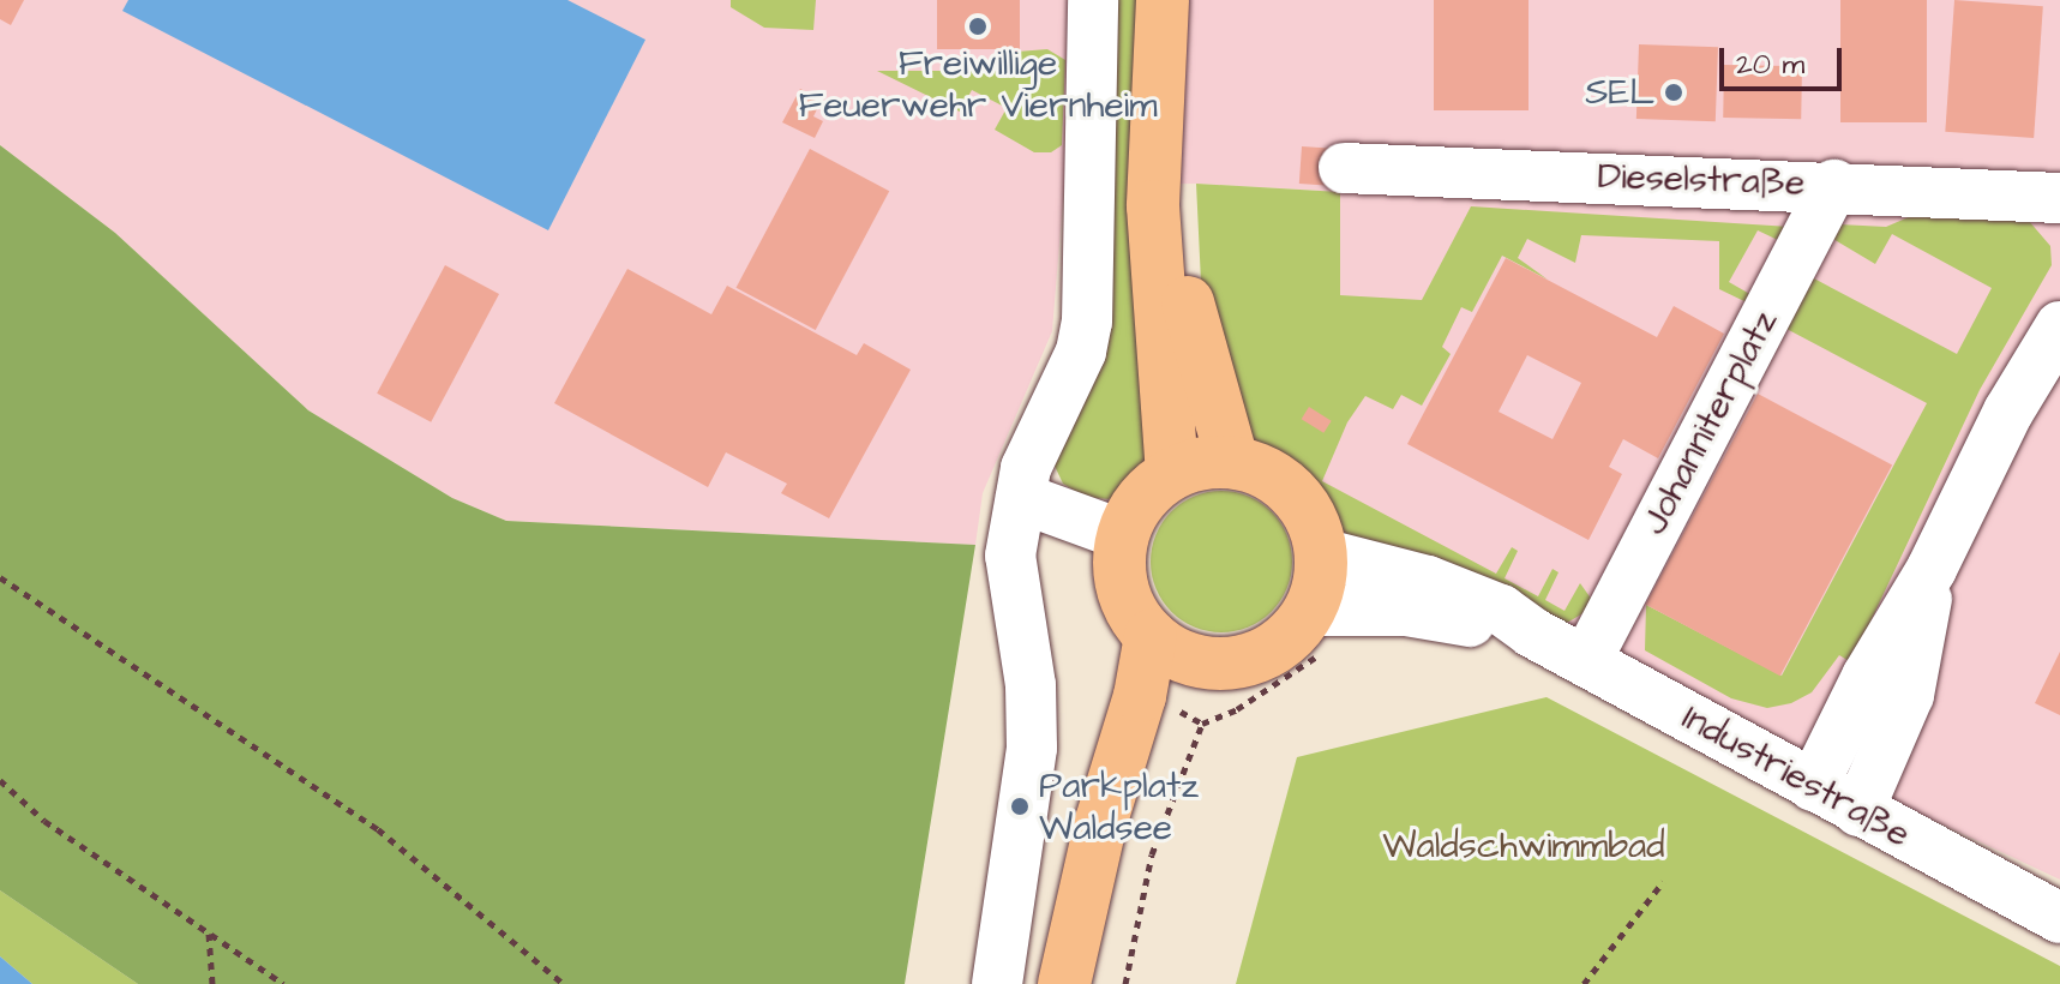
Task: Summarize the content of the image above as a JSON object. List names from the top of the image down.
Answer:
{
  "streets": {
    "street": ["Dieselstraße", "Johanniterplatz", "Industriestraße"]
  },
  "crossings": [
    ["Dieselstraße", "Johanniterplatz"],
    ["Johanniterplatz", "Industriestraße"]
  ],
  "parks": ["Waldschwimmbad"],
  "places": ["Freiwillige Feuerwehr Viernheim", "SEL", "Parkplatz Waldsee"],
  "scale_bar": "20 m"
}
